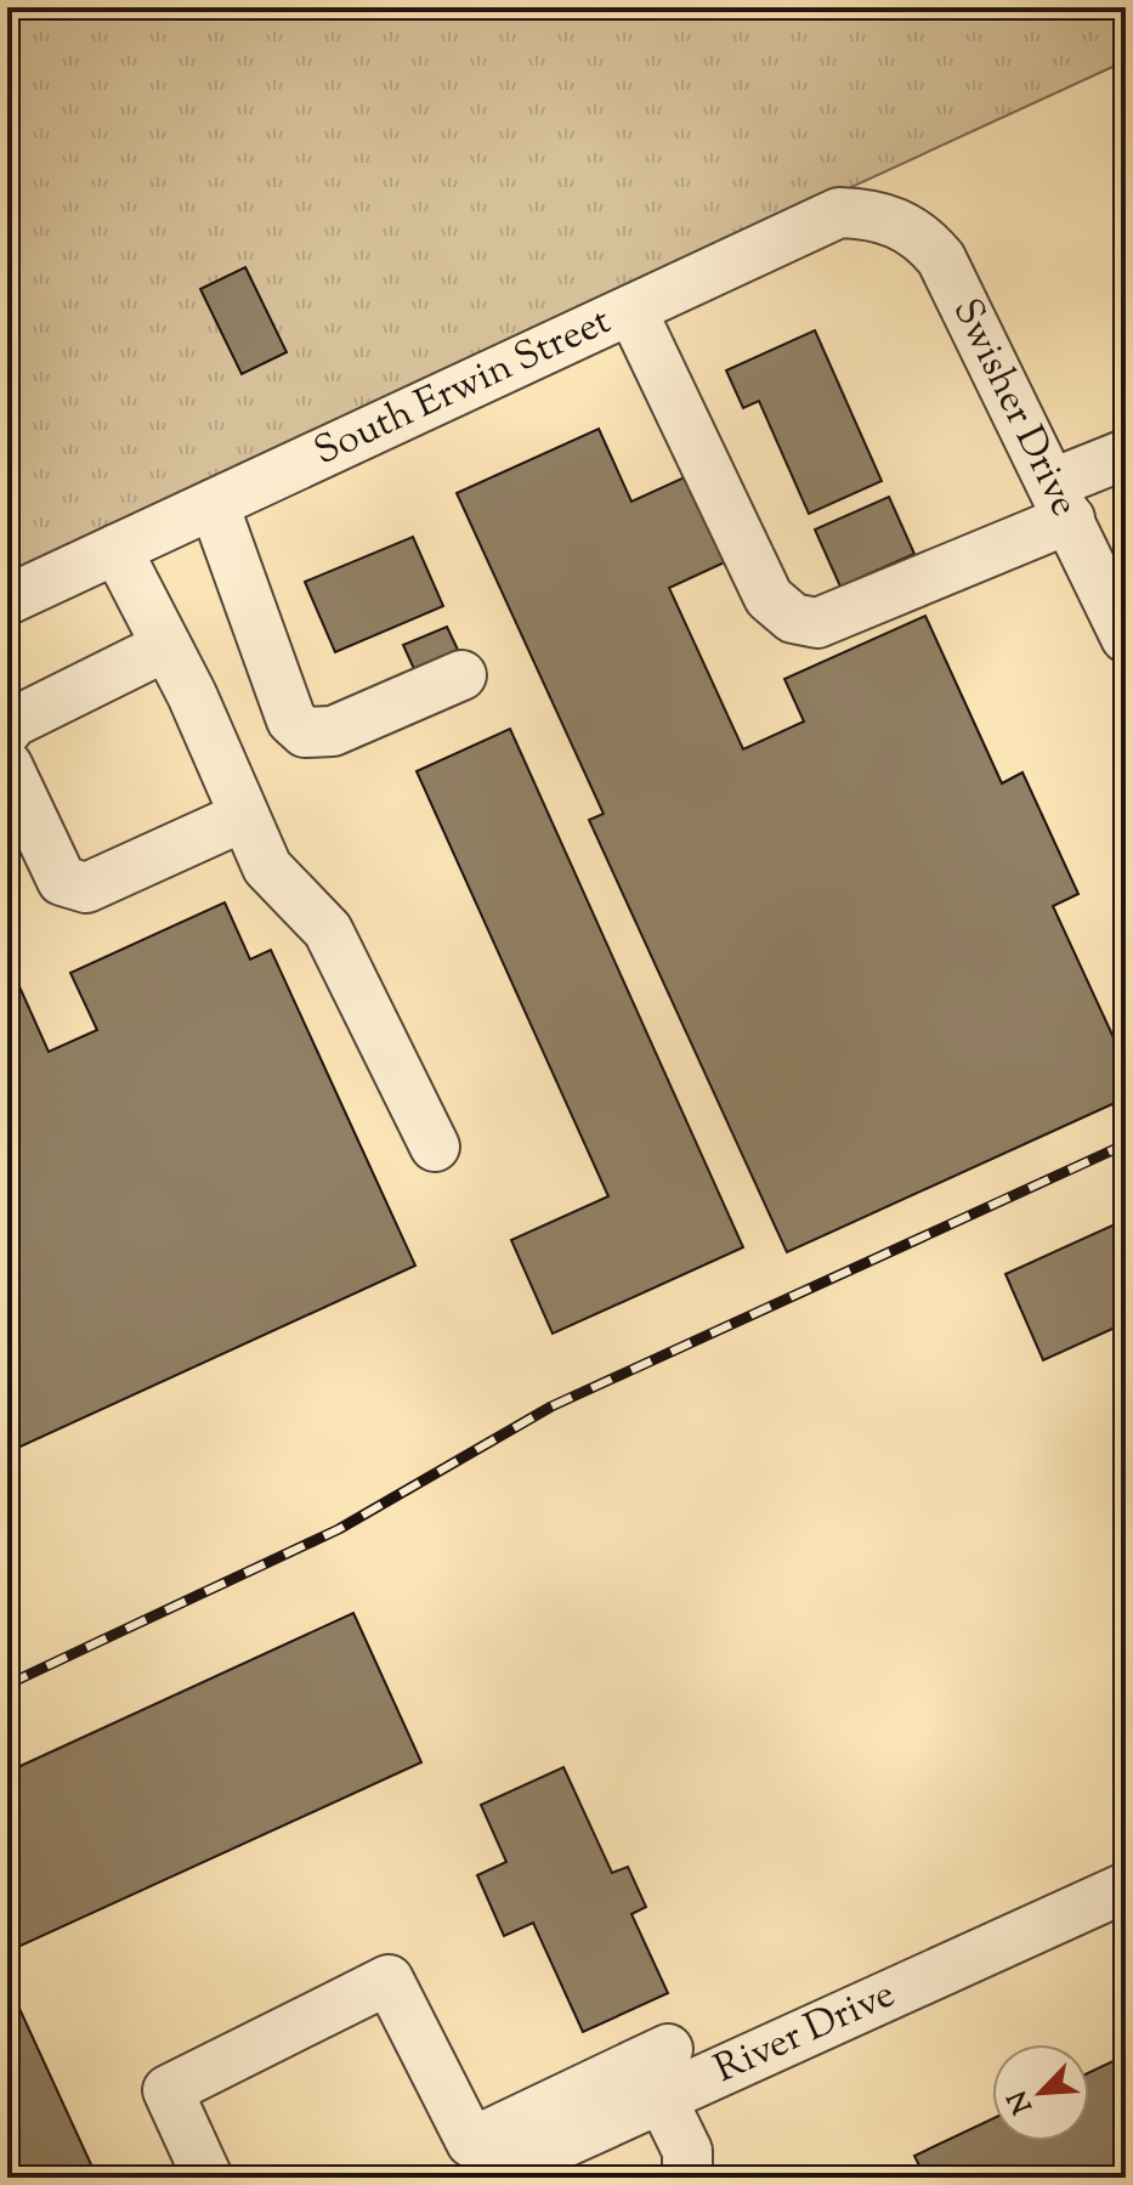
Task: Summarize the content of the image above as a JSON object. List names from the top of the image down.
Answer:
{
  "streets": {
    "street": ["South Erwin Street", "Swisher Drive", "River Drive"]
  },
  "crossings": [
    ["South Erwin Street", "Swisher Drive"]
  ],
  "north": "bottom left"
}
